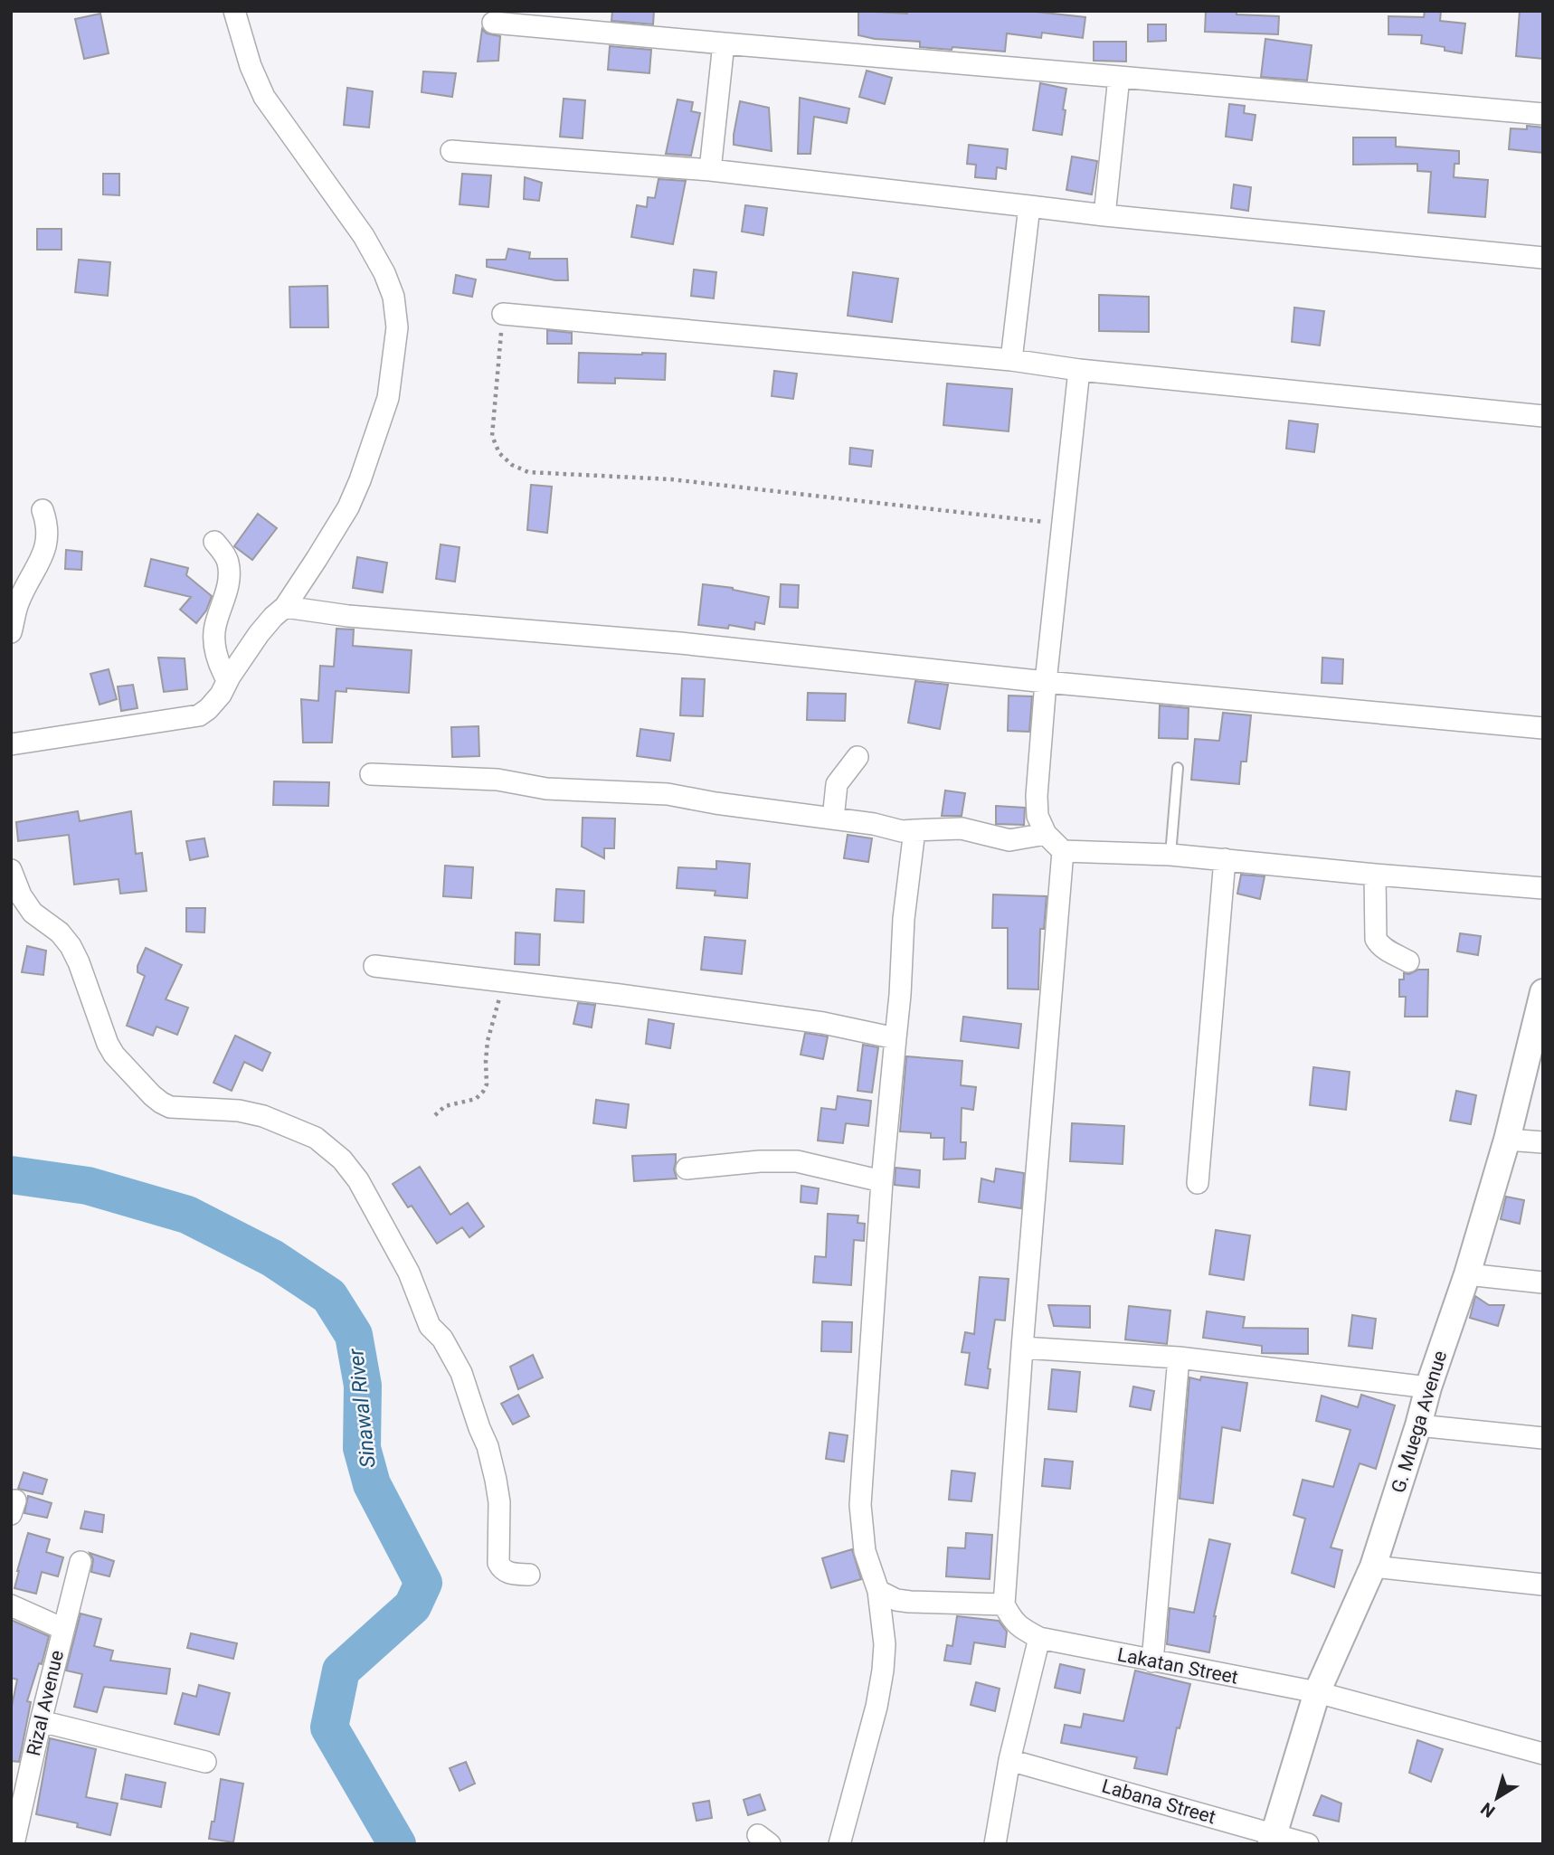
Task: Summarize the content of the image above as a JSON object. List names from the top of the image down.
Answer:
{
  "streets": {
    "street": [
      "G. Muega Avenue",
      "Lakatan Street",
      "Rizal Avenue",
      "Labana Street"
    ]
  },
  "crossings": [
    ["G. Muega Avenue", "Lakatan Street"],
    ["G. Muega Avenue", "Labana Street"]
  ],
  "water": ["Sinawal River"],
  "north": "bottom left"
}
